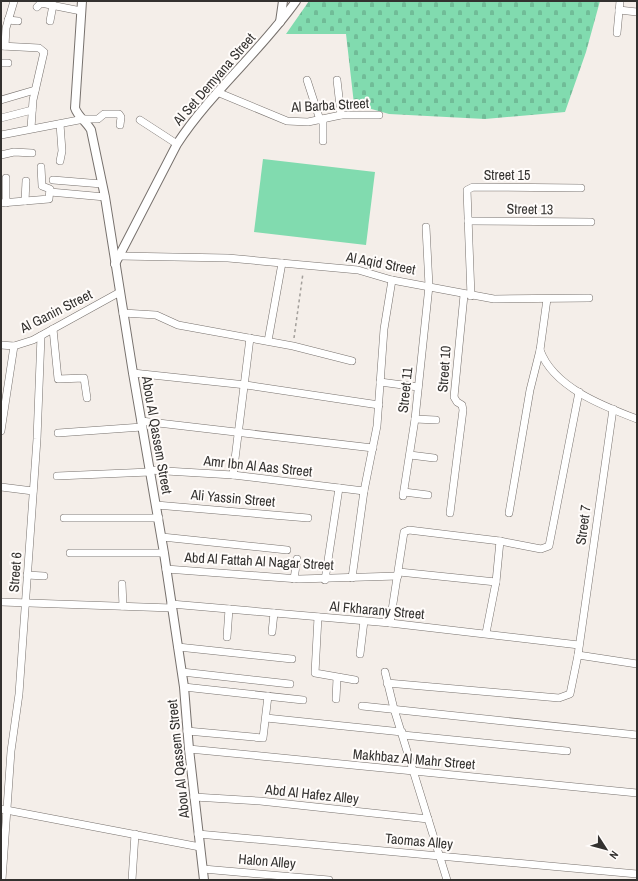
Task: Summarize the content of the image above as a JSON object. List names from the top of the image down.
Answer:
{
  "streets": {
    "street": [
      "Al Set Demyana Street",
      "Al Barba Street",
      "Street 15",
      "Street 13",
      "Al Aqid Street",
      "Al Ganin Street",
      "Street 10",
      "Street 11",
      "Abou Al Qassem Street",
      "Amr Ibn Al Aas Street",
      "Ali Yassin Street",
      "Street 7",
      "Abd Al Fattah Al Nagar Street",
      "Street 6",
      "Al Fkharany Street",
      "Makhbaz Al Mahr Street",
      "Abd Al Hafez Alley",
      "Taomas Alley",
      "Halon Alley"
    ]
  },
  "crossings": [
    ["Al Set Demyana Street", "Al Barba Street"],
    ["Al Set Demyana Street", "Al Aqid Street"],
    ["Al Set Demyana Street", "Abou Al Qassem Street"],
    ["Street 15", "Street 13"],
    ["Street 15", "Al Aqid Street"],
    ["Street 15", "Street 10"],
    ["Al Aqid Street", "Street 10"],
    ["Al Aqid Street", "Street 11"],
    ["Al Ganin Street", "Abou Al Qassem Street"],
    ["Al Ganin Street", "Street 6"],
    ["Abou Al Qassem Street", "Amr Ibn Al Aas Street"],
    ["Abou Al Qassem Street", "Ali Yassin Street"],
    ["Abou Al Qassem Street", "Abd Al Fattah Al Nagar Street"],
    ["Abou Al Qassem Street", "Al Fkharany Street"],
    ["Abou Al Qassem Street", "Makhbaz Al Mahr Street"],
    ["Abou Al Qassem Street", "Abd Al Hafez Alley"],
    ["Abou Al Qassem Street", "Taomas Alley"],
    ["Abou Al Qassem Street", "Halon Alley"],
    ["Street 7", "Al Fkharany Street"],
    ["Street 6", "Al Fkharany Street"]
  ],
  "north": "bottom right"
}
